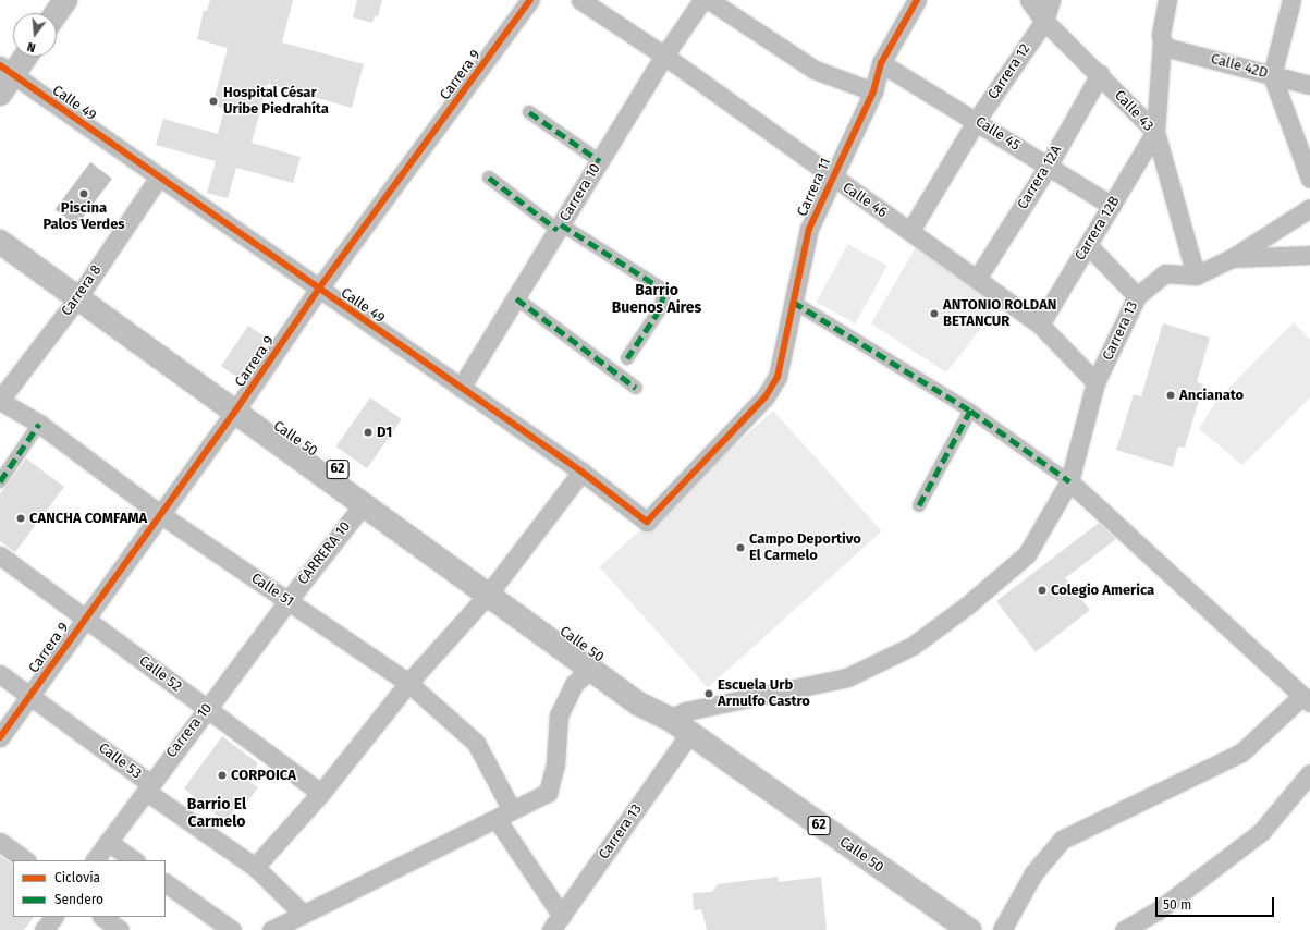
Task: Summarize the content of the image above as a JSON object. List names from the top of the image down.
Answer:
{
  "streets": {
    "main road": ["Calle 50", "62"],
    "street": [
      "Calle 42D",
      "Carrera 12",
      "Carrera 9",
      "Calle 49",
      "Calle 43",
      "Calle 45",
      "Carrera 12A",
      "Carrera 11",
      "Carrera 10",
      "Calle 46",
      "Carrera 12B",
      "Carrera 8",
      "Carrera 13",
      "CARRERA 10",
      "Calle 51",
      "Calle 52",
      "Calle 53"
    ]
  },
  "crossings": [
    ["Carrera 12", "Calle 43"],
    ["Carrera 12", "Calle 45"],
    ["Carrera 12", "Calle 46"],
    ["Carrera 9", "Calle 49"],
    ["Carrera 9", "Calle 50"],
    ["Carrera 9", "Calle 51"],
    ["Carrera 9", "Calle 52"],
    ["Carrera 9", "Calle 53"],
    ["Calle 49", "Carrera 11"],
    ["Calle 49", "Carrera 10"],
    ["Calle 49", "Carrera 8"],
    ["Calle 43", "Carrera 12A"],
    ["Calle 43", "Carrera 12B"],
    ["Calle 43", "Carrera 13"],
    ["Calle 45", "Carrera 12A"],
    ["Calle 45", "Carrera 11"],
    ["Calle 45", "Carrera 12B"],
    ["Carrera 12A", "Calle 46"],
    ["Carrera 11", "Calle 46"],
    ["Carrera 10", "Calle 46"],
    ["Carrera 10", "CARRERA 10"],
    ["Carrera 10", "Calle 51"],
    ["Carrera 10", "Calle 52"],
    ["Carrera 10", "Calle 53"],
    ["Calle 46", "Carrera 12B"],
    ["Calle 46", "Carrera 13"],
    ["Carrera 8", "Calle 50"],
    ["Carrera 8", "Calle 51"],
    ["Carrera 13", "Calle 50"],
    ["Carrera 13", "Calle 51"],
    ["Calle 50", "CARRERA 10"],
    ["CARRERA 10", "Calle 51"]
  ],
  "districts": ["Barrio Buenos Aires", "Barrio El Carmelo"],
  "places": [
    "Hospital César Uribe Piedrahíta",
    "Piscina Palos Verdes",
    "ANTONIO ROLDAN BETANCUR",
    "Ancianato",
    "D1",
    "CANCHA COMFAMA",
    "Campo Deportivo El Carmelo",
    "Colegio America",
    "Escuela Urb Arnulfo Castro",
    "CORPOICA"
  ],
  "legend": ["Ciclovía", "Sendero"],
  "scale_bar": "50 m",
  "north": "bottom"
}
